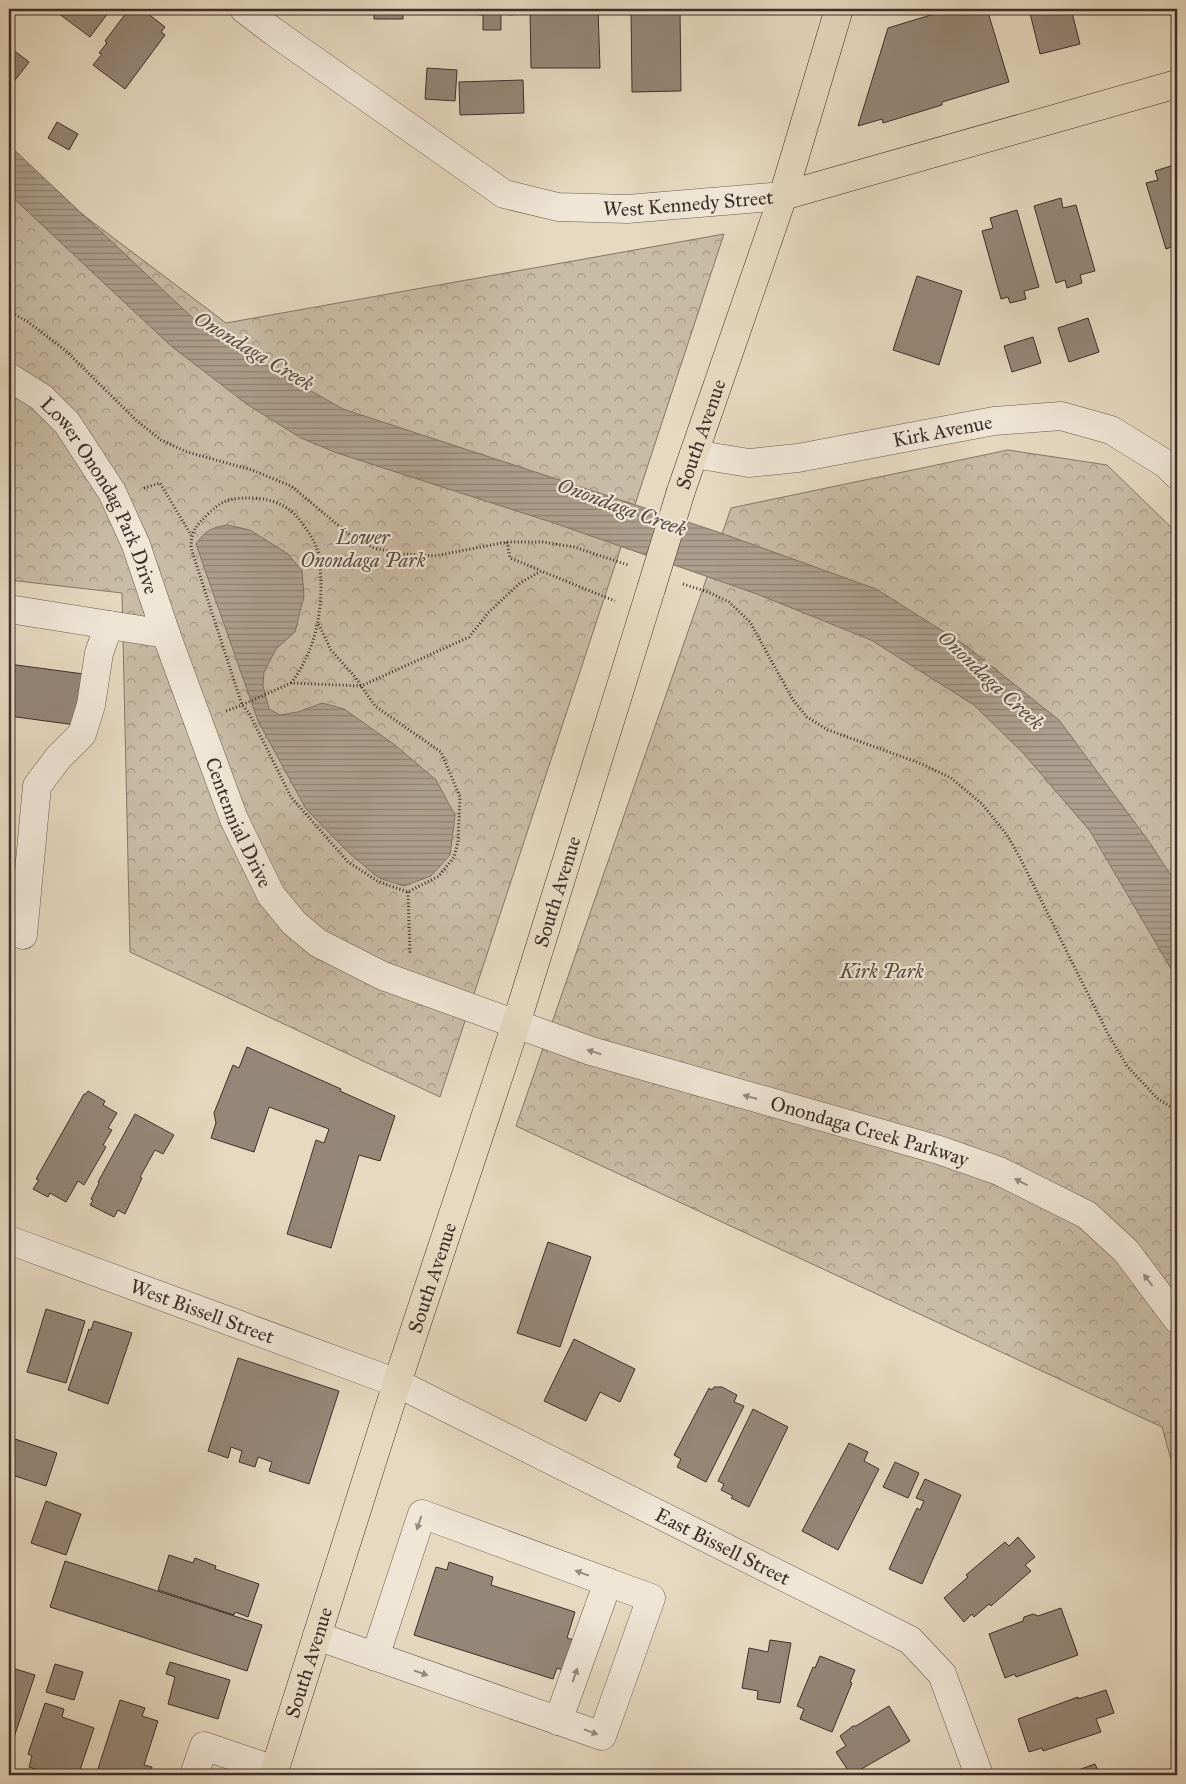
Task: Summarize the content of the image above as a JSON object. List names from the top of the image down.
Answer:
{
  "streets": {
    "main road": ["West Kennedy Street", "South Avenue"],
    "street": [
      "Kirk Avenue",
      "Lower Onondag Park Drive",
      "Centennial Drive",
      "Onondaga Creek Parkway",
      "West Bissell Street",
      "East Bissell Street"
    ]
  },
  "crossings": [
    ["West Kennedy Street", "South Avenue"],
    ["Kirk Avenue", "South Avenue"],
    ["South Avenue", "Centennial Drive"],
    ["South Avenue", "Onondaga Creek Parkway"],
    ["South Avenue", "West Bissell Street"],
    ["South Avenue", "East Bissell Street"],
    ["Lower Onondag Park Drive", "Centennial Drive"],
    ["Centennial Drive", "Onondaga Creek Parkway"],
    ["West Bissell Street", "East Bissell Street"]
  ],
  "one_way": ["Onondaga Creek Parkway"],
  "water": ["Onondaga Creek"],
  "parks": ["Lower Onondaga Park", "Kirk Park"]
}
